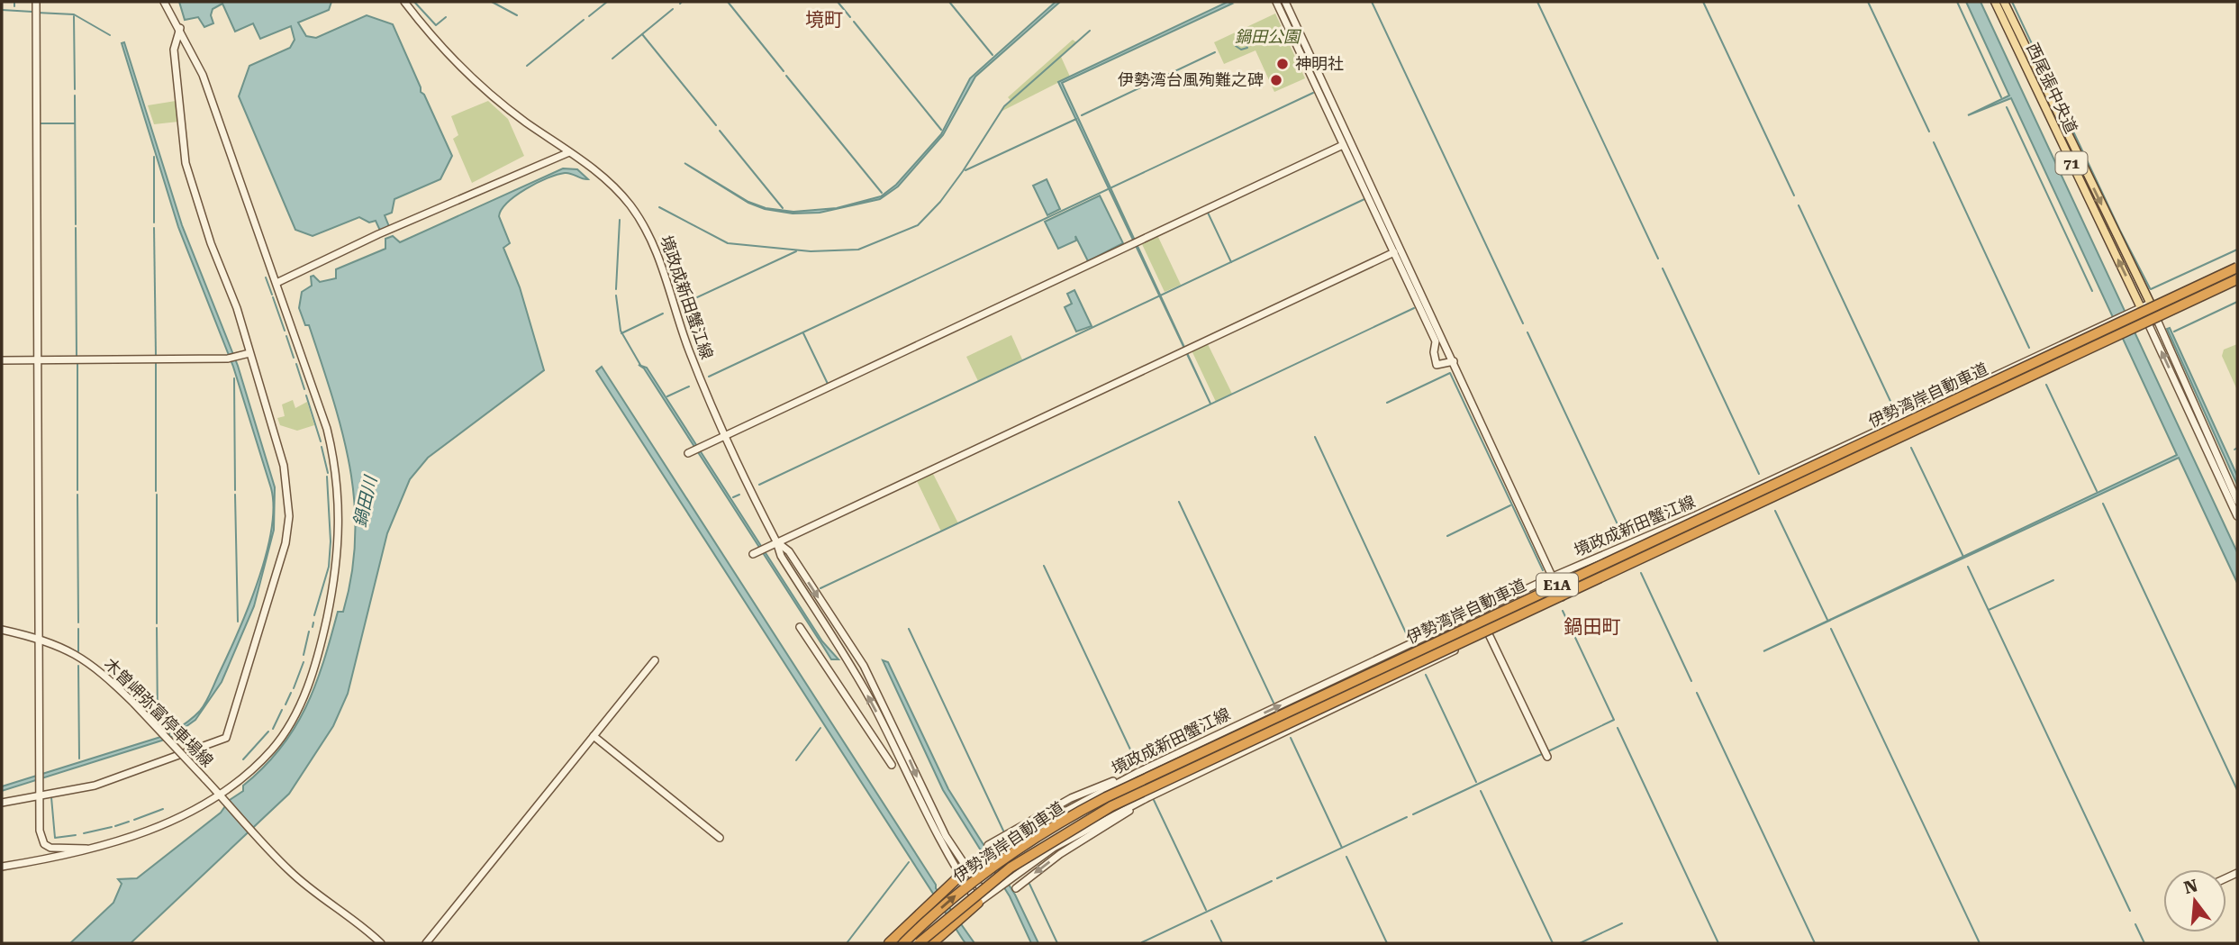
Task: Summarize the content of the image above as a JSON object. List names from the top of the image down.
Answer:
{
  "streets": {
    "highway": ["伊勢湾岸自動車道", "E1A"],
    "main road": ["西尾張中央道", "71"],
    "street": ["境政成新田蟹江線", "木曽岬弥富停車場線"]
  },
  "crossings": [
    ["西尾張中央道", "71"],
    ["西尾張中央道", "境政成新田蟹江線"],
    ["71", "境政成新田蟹江線"]
  ],
  "districts": ["境町", "鍋田町"],
  "water": ["鍋田川"],
  "parks": ["鍋田公園"],
  "places": ["神明社", "伊勢湾台風殉難之碑"],
  "north": "top"
}
